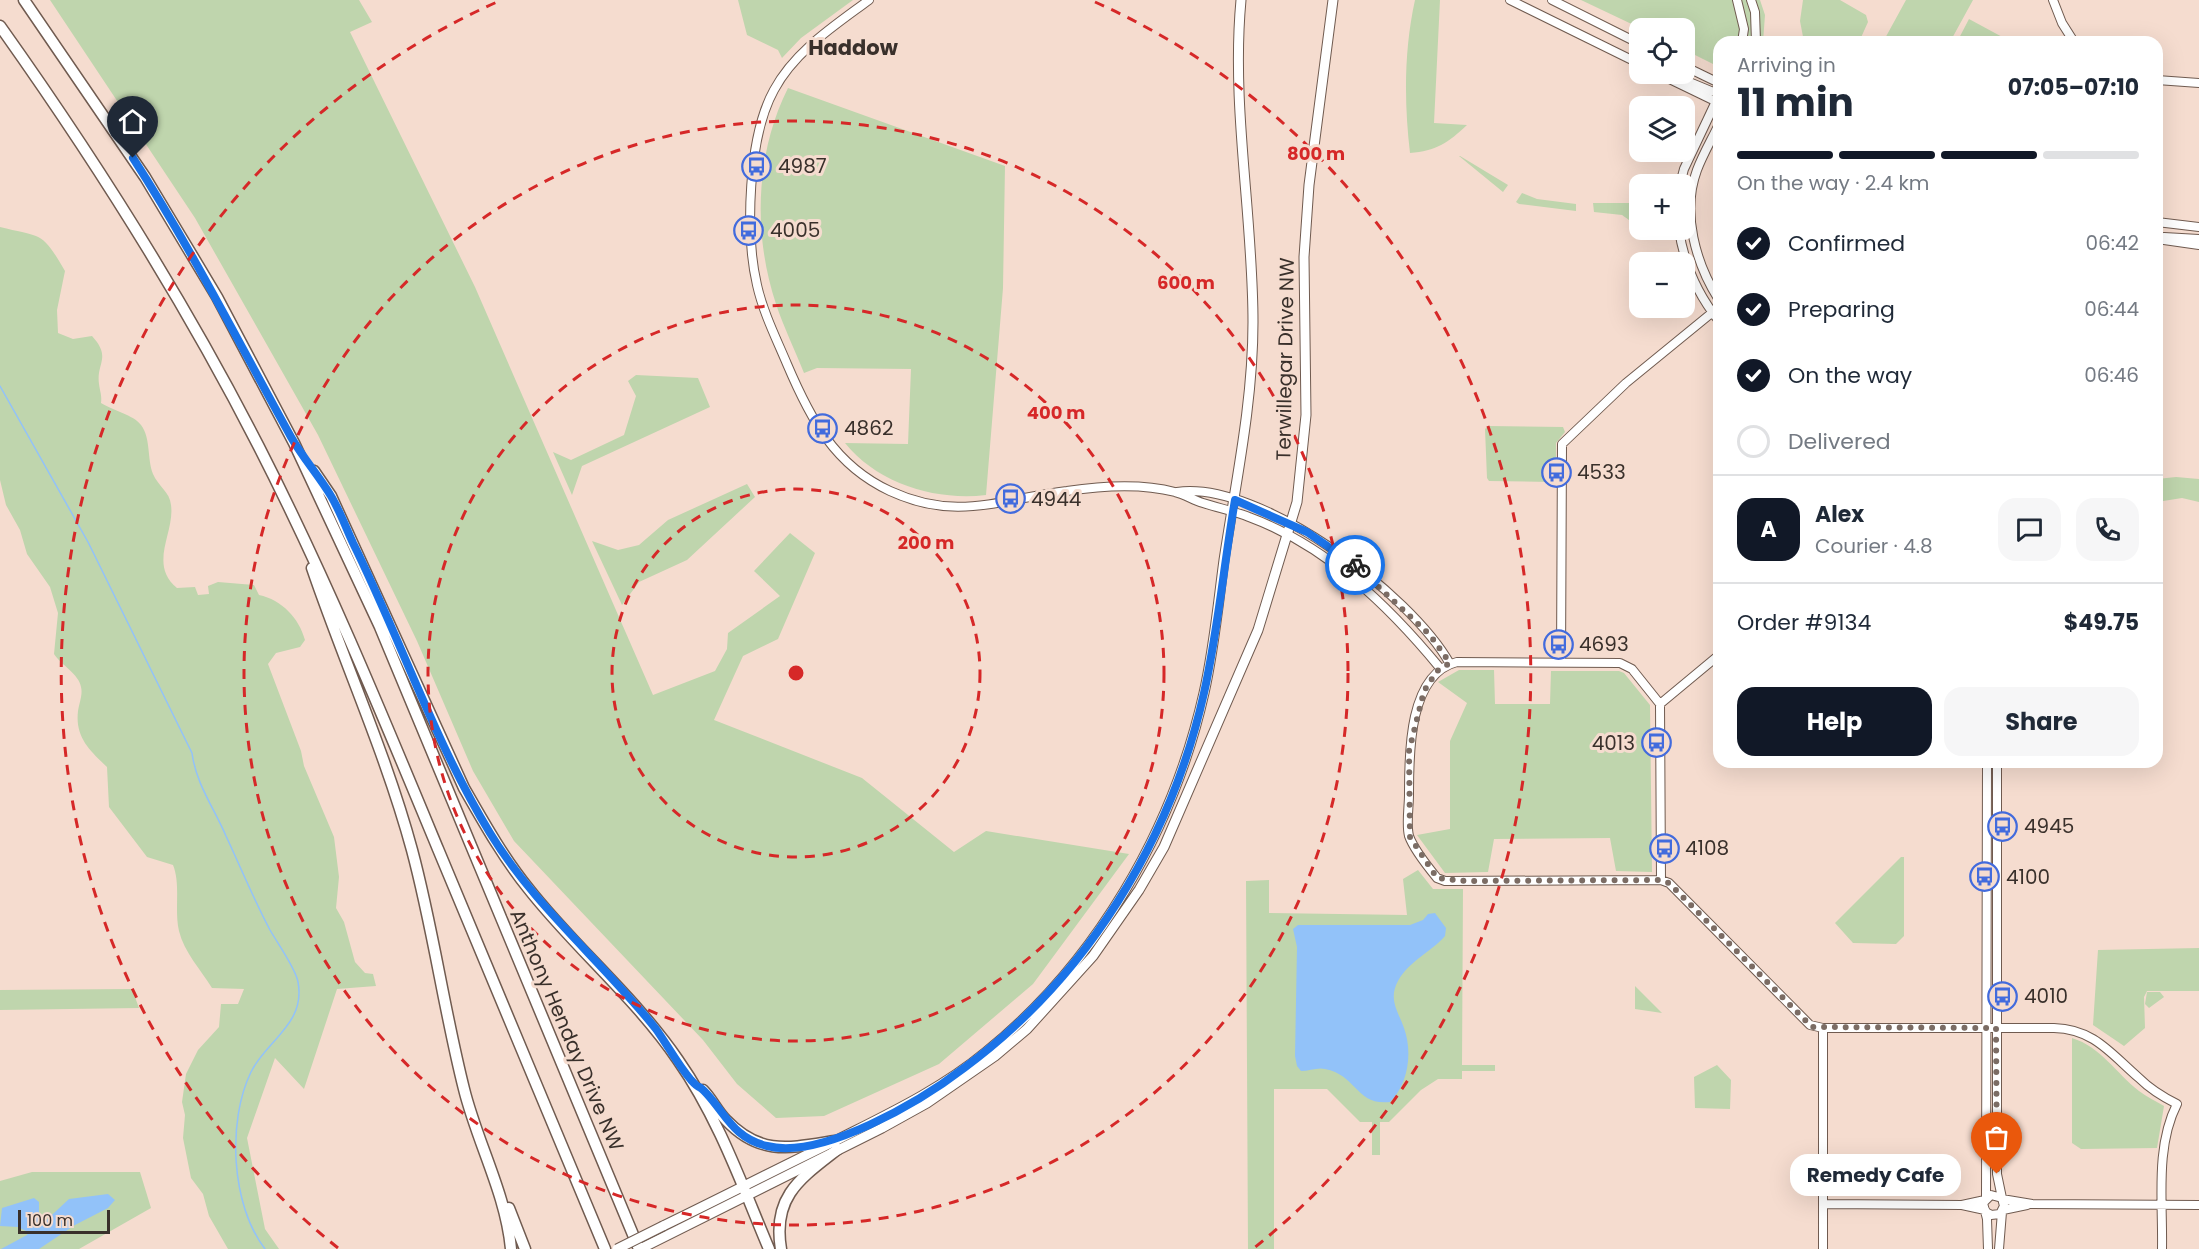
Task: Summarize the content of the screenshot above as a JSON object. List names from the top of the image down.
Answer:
{
  "streets": {
    "highway": ["Anthony Henday Drive NW"],
    "main road": ["Terwillegar Drive NW"]
  },
  "crossings": [
    ["Terwillegar Drive NW", "Anthony Henday Drive NW"]
  ],
  "districts": ["Haddow"],
  "places": {
    "bus stop": [
      "4987",
      "4005",
      "4862",
      "4533",
      "4944",
      "4693",
      "4013",
      "4945",
      "4108",
      "4100",
      "4010"
    ],
    "other": ["Remedy Cafe"]
  },
  "scale_bar": "100 m",
  "page": {
    "map_buttons": ["+", "−"],
    "heading": ["11 min", "Arriving in", "07:05–07:10"],
    "panel": [
      "Alex",
      "Courier · 4.8",
      "Order #9134",
      "$49.75"
    ],
    "bar": "On the way · 2.4 km",
    "list": [
      ["Confirmed", "06:42"],
      ["Preparing", "06:44"],
      ["On the way", "06:46"],
      "Delivered"
    ],
    "round": "A",
    "buttons": ["Help", "Share"],
    "bubble": "Remedy Cafe",
    "scale": "100 m"
  },
  "rings": [
    "800 m",
    "600 m",
    "400 m",
    "200 m"
  ]
}
